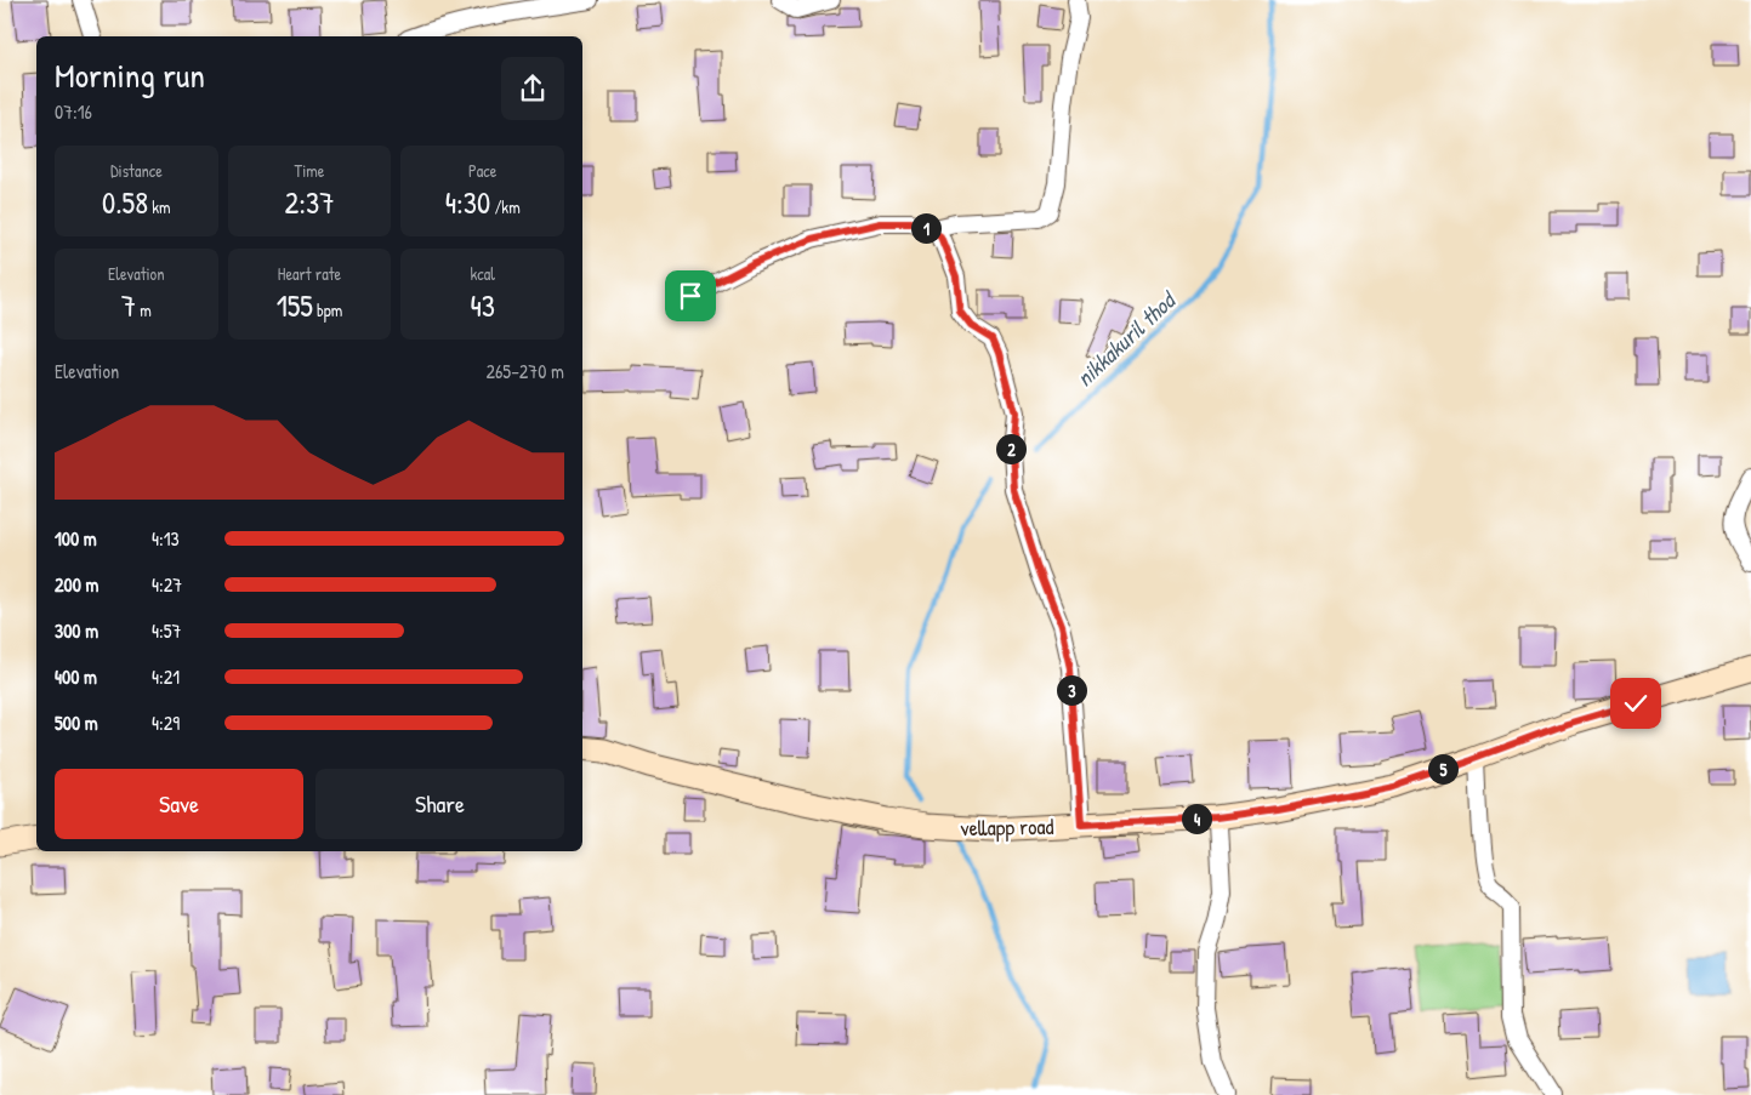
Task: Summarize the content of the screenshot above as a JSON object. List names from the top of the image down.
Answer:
{
  "streets": {
    "main road": ["vellapp road"]
  },
  "water": ["nikkakuril thod"],
  "page": {
    "heading": ["Morning run", "07:16"],
    "stats": [
      ["Distance", "0.58 km"],
      ["Time", "2:37"],
      ["Pace", "4:30 /km"],
      ["Elevation", "7 m"],
      ["Heart rate", "155 bpm"],
      ["kcal", "43"]
    ],
    "pins": [
      "1",
      "2",
      "3",
      "5",
      "4"
    ],
    "chart": ["Elevation", "265–270 m"],
    "list": [
      {
        "name": "100 m",
        "note": "4:13"
      },
      {
        "name": "200 m",
        "note": "4:27"
      },
      {
        "name": "300 m",
        "note": "4:57"
      },
      {
        "name": "400 m",
        "note": "4:21"
      },
      {
        "name": "500 m",
        "note": "4:29"
      }
    ],
    "buttons": ["Save", "Share"]
  }
}
